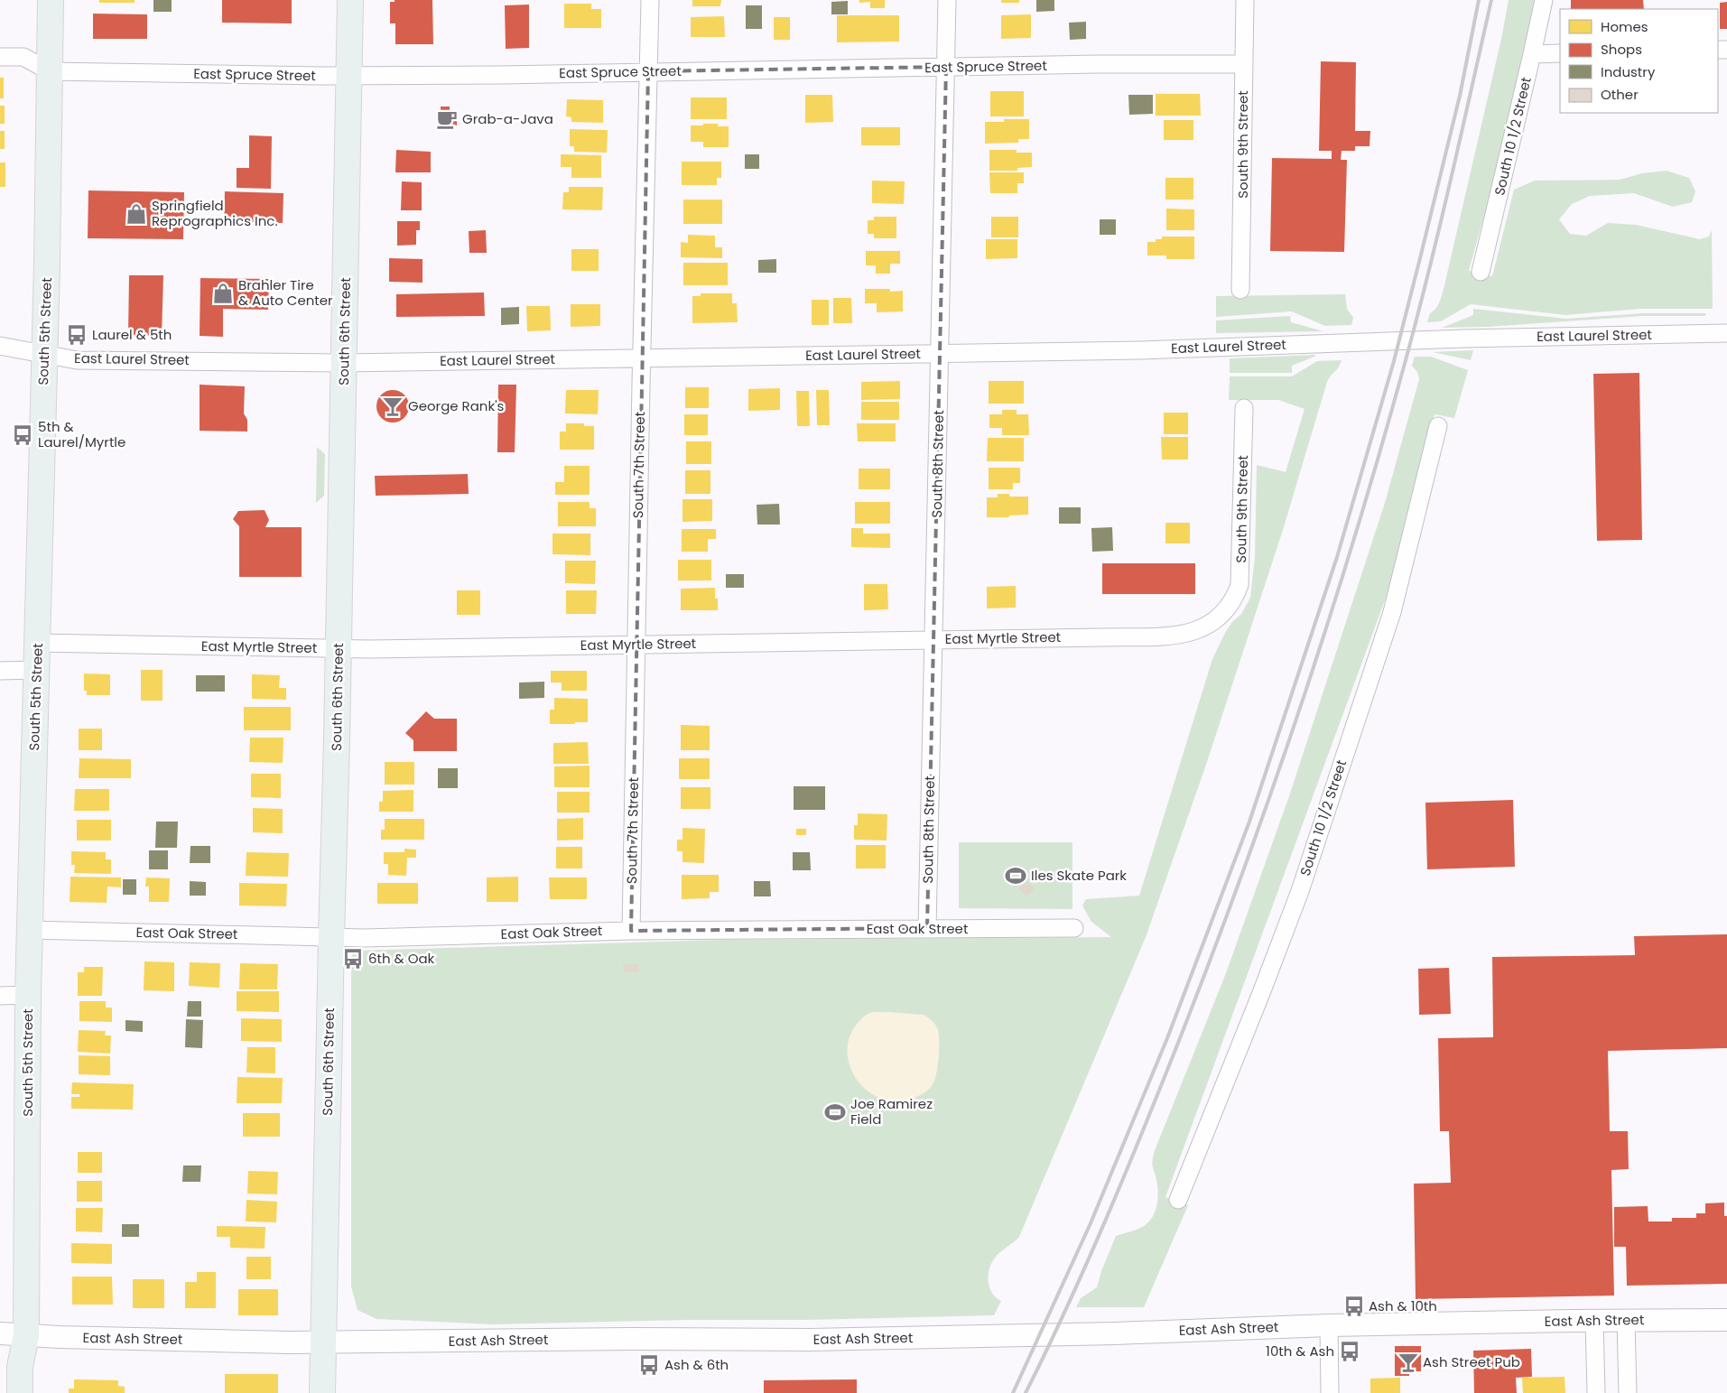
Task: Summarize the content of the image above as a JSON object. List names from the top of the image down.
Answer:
{
  "streets": {
    "main road": ["South 5th Street", "South 6th Street"],
    "street": [
      "East Spruce Street",
      "South 10 1/2 Street",
      "South 9th Street",
      "East Laurel Street",
      "South 8th Street",
      "South 7th Street",
      "East Myrtle Street",
      "East Oak Street",
      "East Ash Street"
    ]
  },
  "crossings": [
    ["East Spruce Street", "South 9th Street"],
    ["East Spruce Street", "South 5th Street"],
    ["East Spruce Street", "South 6th Street"],
    ["East Spruce Street", "South 8th Street"],
    ["East Spruce Street", "South 7th Street"],
    ["South 9th Street", "East Myrtle Street"],
    ["South 5th Street", "East Laurel Street"],
    ["South 5th Street", "East Myrtle Street"],
    ["South 5th Street", "East Oak Street"],
    ["South 5th Street", "East Ash Street"],
    ["South 6th Street", "East Laurel Street"],
    ["South 6th Street", "East Myrtle Street"],
    ["South 6th Street", "East Oak Street"],
    ["South 6th Street", "East Ash Street"],
    ["East Laurel Street", "South 8th Street"],
    ["East Laurel Street", "South 7th Street"],
    ["South 8th Street", "East Myrtle Street"],
    ["South 8th Street", "East Oak Street"],
    ["South 7th Street", "East Myrtle Street"],
    ["South 7th Street", "East Oak Street"]
  ],
  "places": {
    "cafe": ["Grab-a-Java"],
    "shop": ["Springfield Reprographics Inc.", "Brahler Tire & Auto Center"],
    "bus stop": [
      "Laurel & 5th",
      "5th & Laurel/Myrtle",
      "6th & Oak",
      "Ash & 10th",
      "10th & Ash",
      "Ash & 6th"
    ],
    "bar": ["George Rank's", "Ash Street Pub"],
    "sports": ["Iles Skate Park", "Joe Ramirez Field"]
  },
  "legend": [
    "Homes",
    "Shops",
    "Industry",
    "Other"
  ]
}
